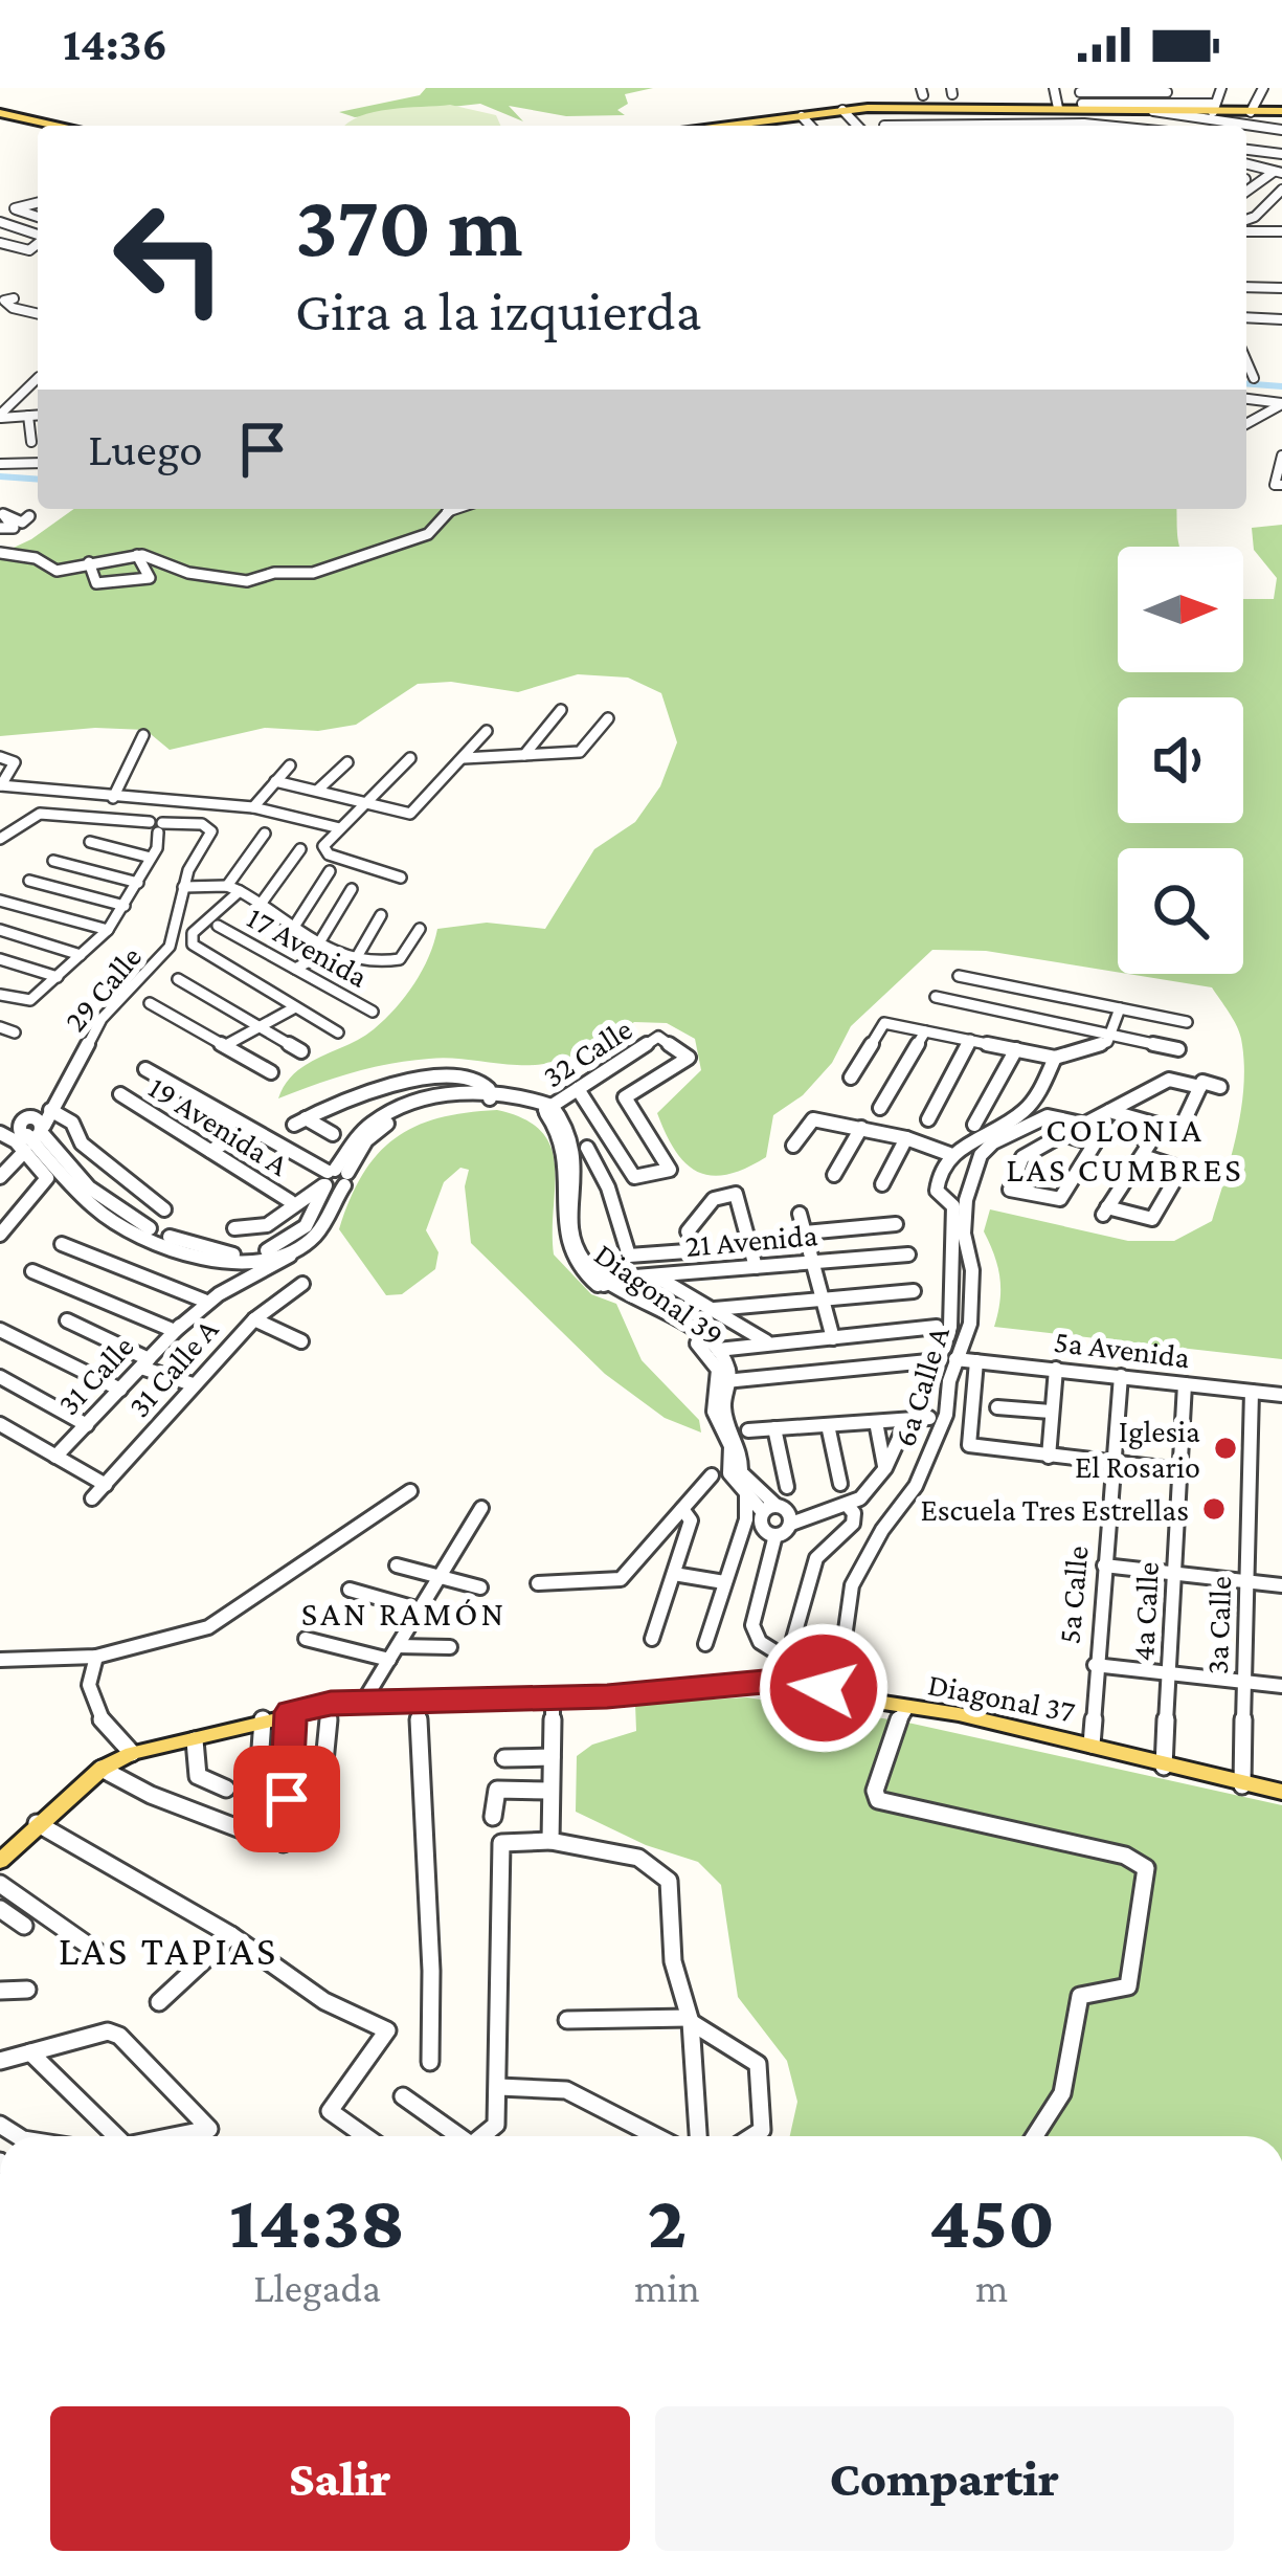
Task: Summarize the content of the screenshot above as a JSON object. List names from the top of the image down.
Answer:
{
  "streets": {
    "main road": ["Diagonal 37"],
    "street": [
      "17 Avenida",
      "29 Calle",
      "32 Calle",
      "19 Avenida A",
      "21 Avenida",
      "Diagonal 39",
      "5a Avenida",
      "31 Calle A",
      "31 Calle",
      "6a Calle A",
      "5a Calle",
      "4a Calle",
      "3a Calle"
    ]
  },
  "crossings": [
    ["32 Calle", "Diagonal 39"],
    ["21 Avenida", "Diagonal 39"],
    ["5a Avenida", "6a Calle A"],
    ["5a Avenida", "5a Calle"],
    ["5a Avenida", "4a Calle"],
    ["5a Avenida", "3a Calle"],
    ["6a Calle A", "Diagonal 37"],
    ["5a Calle", "Diagonal 37"],
    ["4a Calle", "Diagonal 37"],
    ["3a Calle", "Diagonal 37"]
  ],
  "districts": ["COLONIA LAS CUMBRES", "SAN RAMÓN", "LAS TAPIAS"],
  "places": ["Iglesia El Rosario", "Escuela Tres Estrellas"],
  "north": "right",
  "page": {
    "status": "14:36",
    "turn": ["370 m", "Gira a la izquierda"],
    "then": "Luego",
    "eta": [
      "14:38",
      "Llegada",
      "2",
      "min",
      "450",
      "m"
    ],
    "buttons": ["Salir", "Compartir"]
  }
}
